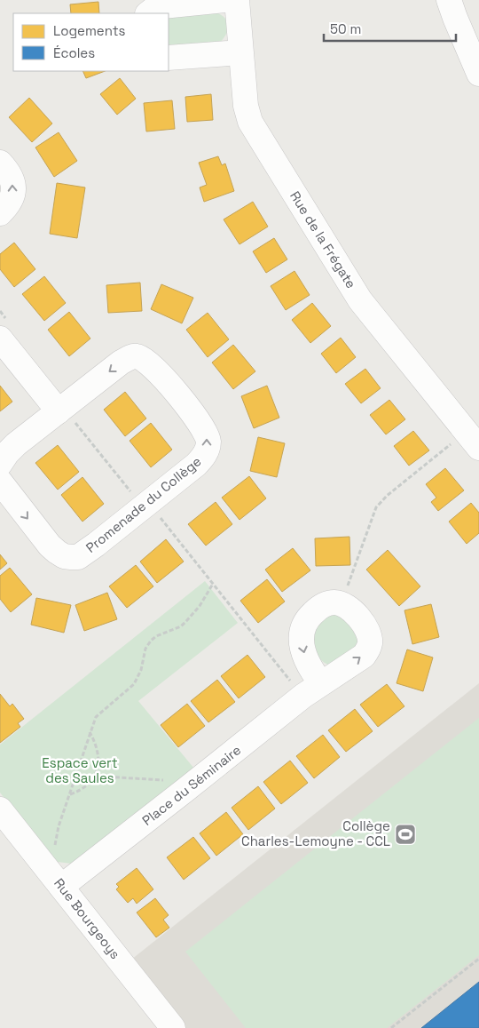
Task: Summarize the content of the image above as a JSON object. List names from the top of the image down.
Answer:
{
  "streets": {
    "street": [
      "Rue de la Frégate",
      "Promenade du Collège",
      "Place du Séminaire",
      "Rue Bourgeoys"
    ]
  },
  "crossings": [
    ["Place du Séminaire", "Rue Bourgeoys"]
  ],
  "parks": ["Espace vert des Saules"],
  "places": {
    "sports": ["Collège Charles-Lemoyne - CCL"]
  },
  "legend": ["Logements", "Écoles"],
  "scale_bar": "50 m"
}
